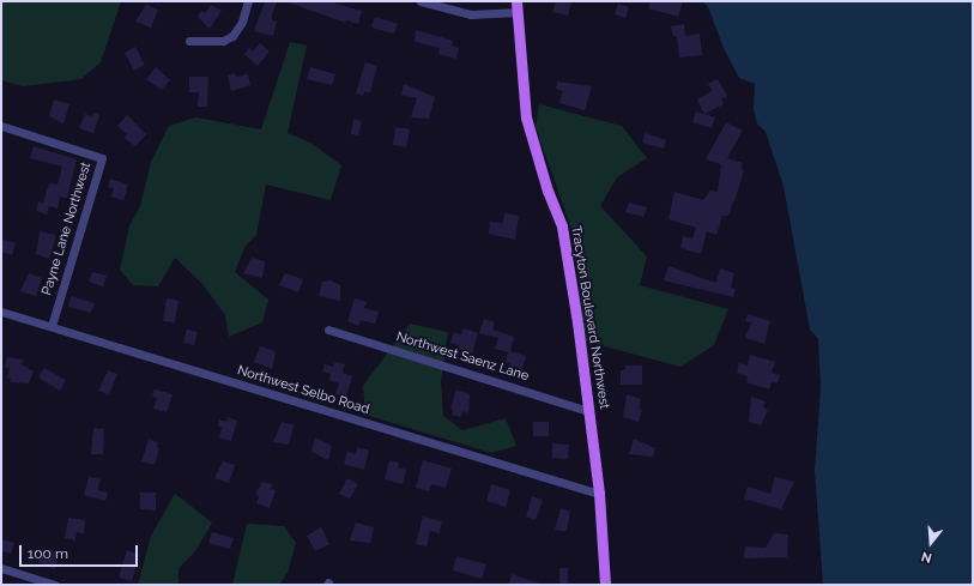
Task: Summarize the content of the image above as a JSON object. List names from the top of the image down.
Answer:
{
  "streets": {
    "main road": ["Tracyton Boulevard Northwest"],
    "street": ["Payne Lane Northwest", "Northwest Saenz Lane", "Northwest Selbo Road"]
  },
  "crossings": [
    ["Payne Lane Northwest", "Northwest Selbo Road"],
    ["Tracyton Boulevard Northwest", "Northwest Saenz Lane"],
    ["Tracyton Boulevard Northwest", "Northwest Selbo Road"]
  ],
  "scale_bar": "100 m",
  "north": "bottom"
}
